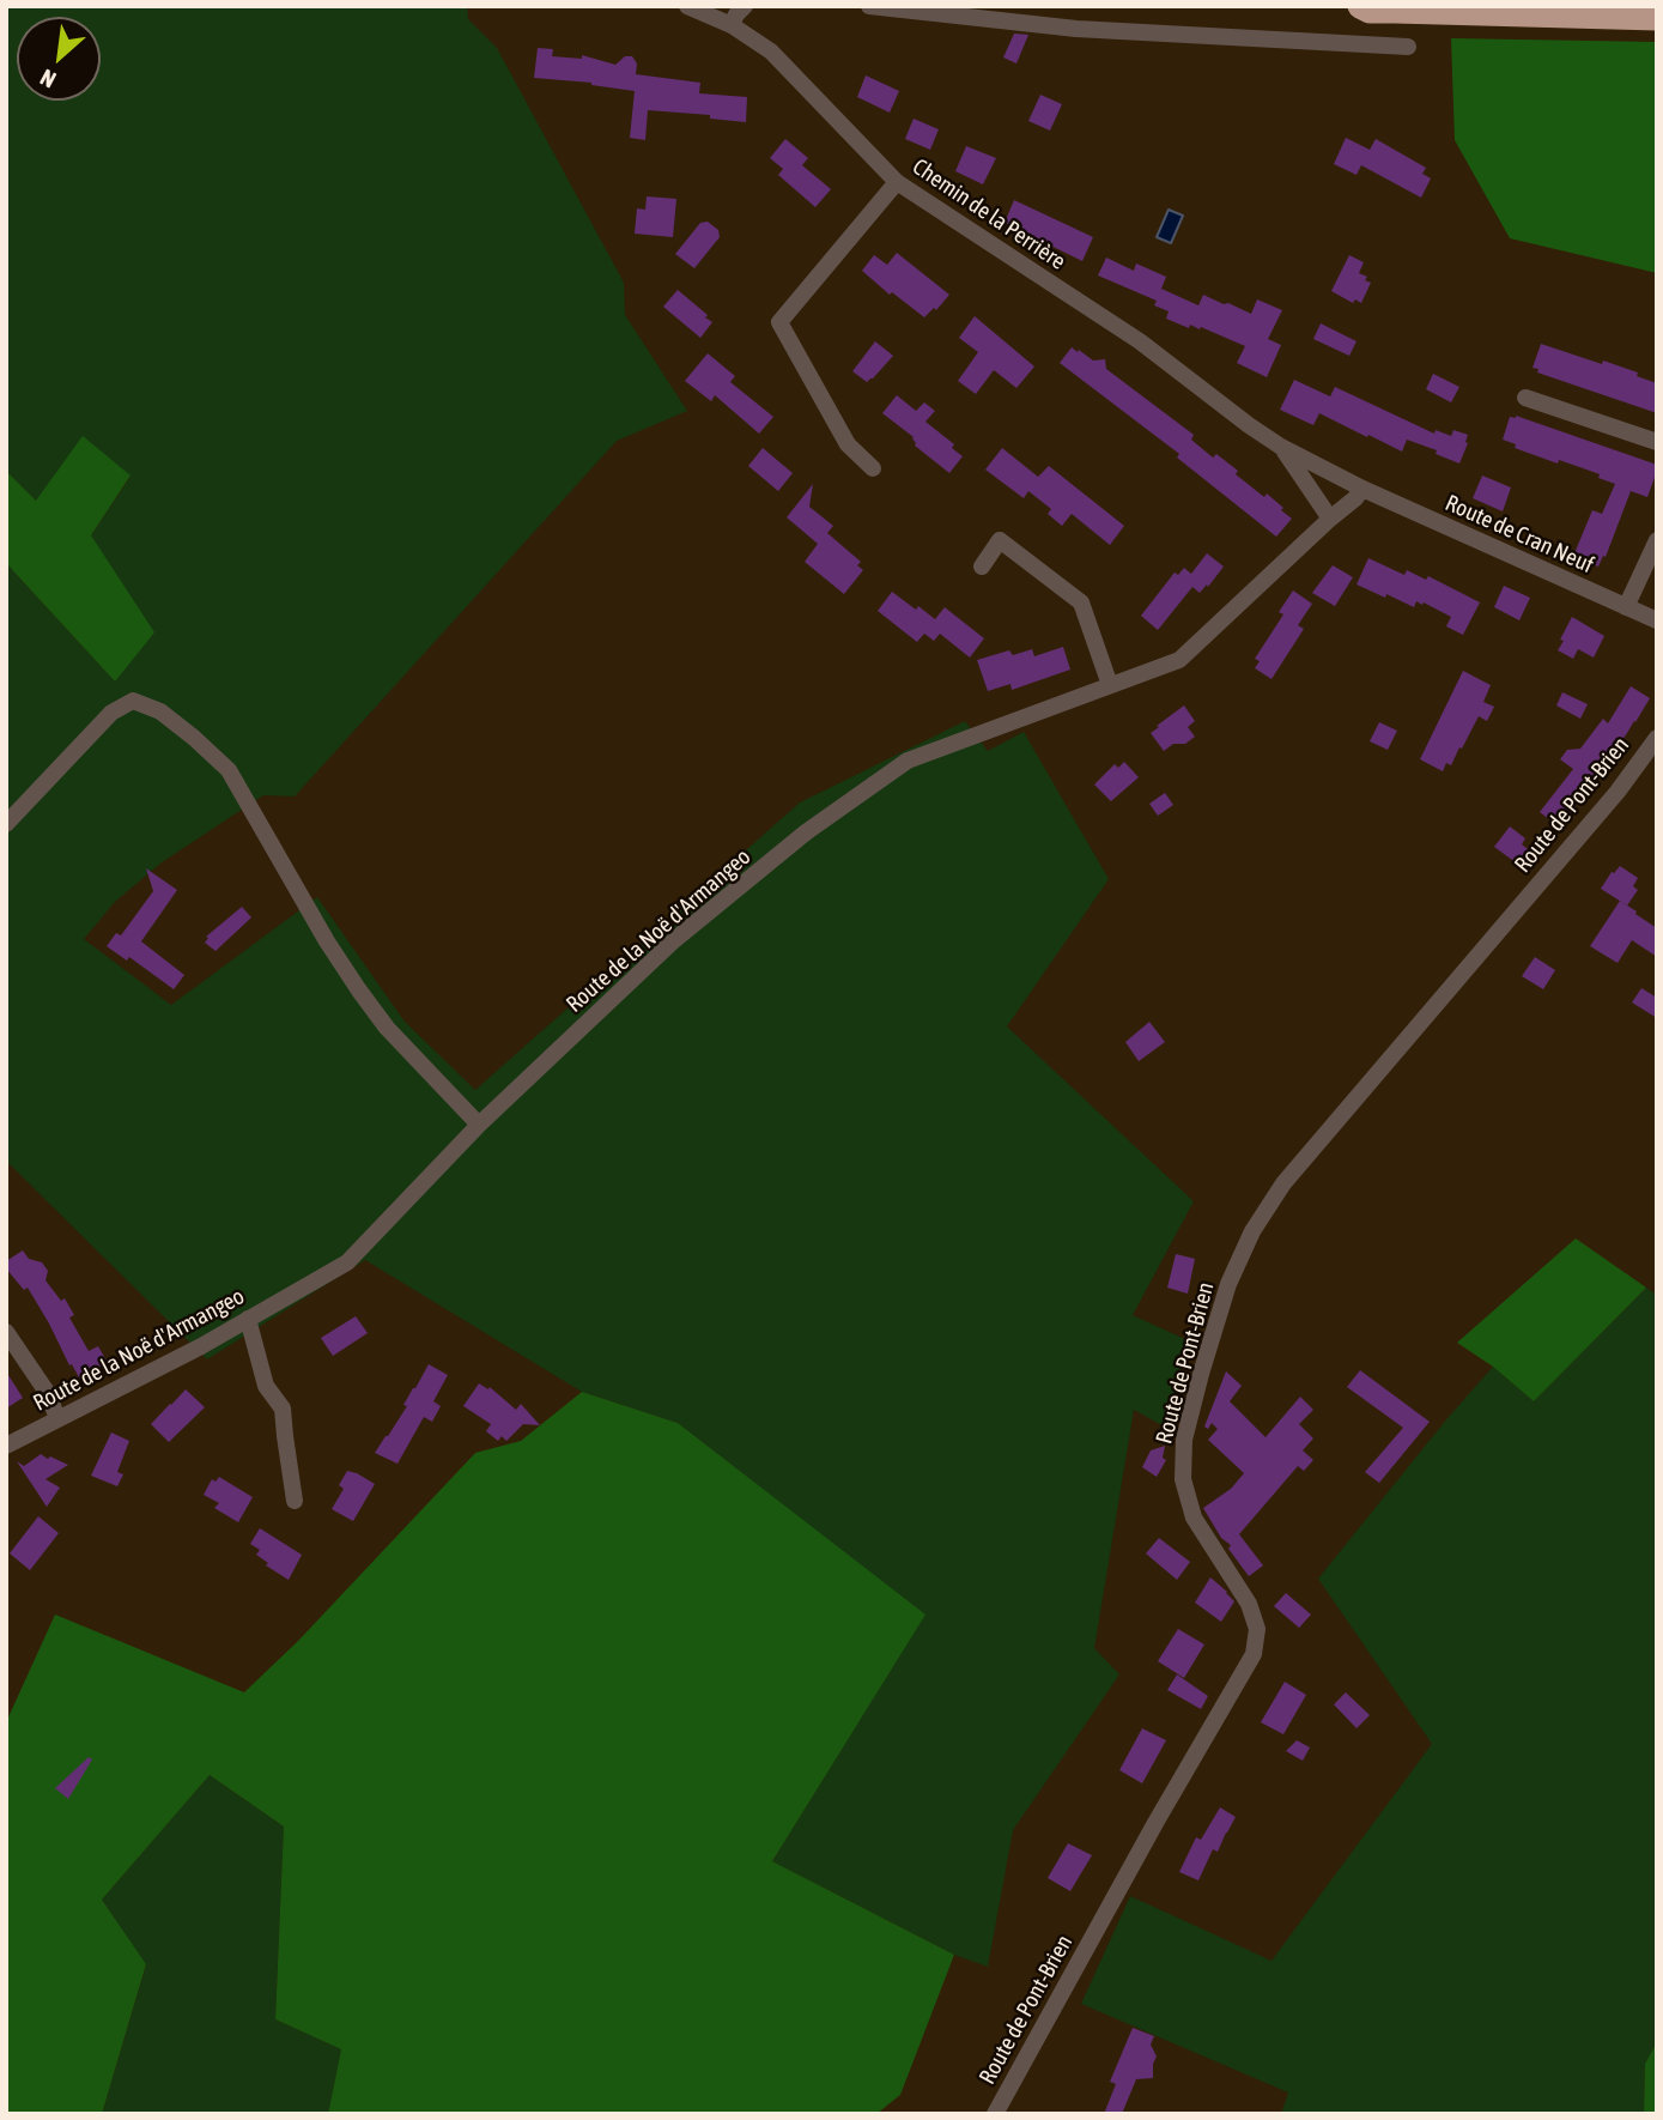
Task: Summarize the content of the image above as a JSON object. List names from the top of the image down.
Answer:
{
  "streets": {
    "street": [
      "Chemin de la Perrière",
      "Route de Cran Neuf",
      "Route de Pont-Brien",
      "Route de la Noë d'Armangeo"
    ]
  },
  "crossings": [
    ["Chemin de la Perrière", "Route de Cran Neuf"],
    ["Chemin de la Perrière", "Route de la Noë d'Armangeo"],
    ["Route de Cran Neuf", "Route de la Noë d'Armangeo"]
  ],
  "north": "bottom left"
}
